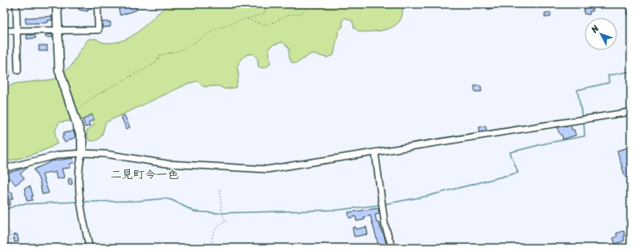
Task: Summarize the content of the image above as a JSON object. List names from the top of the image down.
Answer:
{
  "districts": ["二見町今一色"],
  "north": "top left"
}
